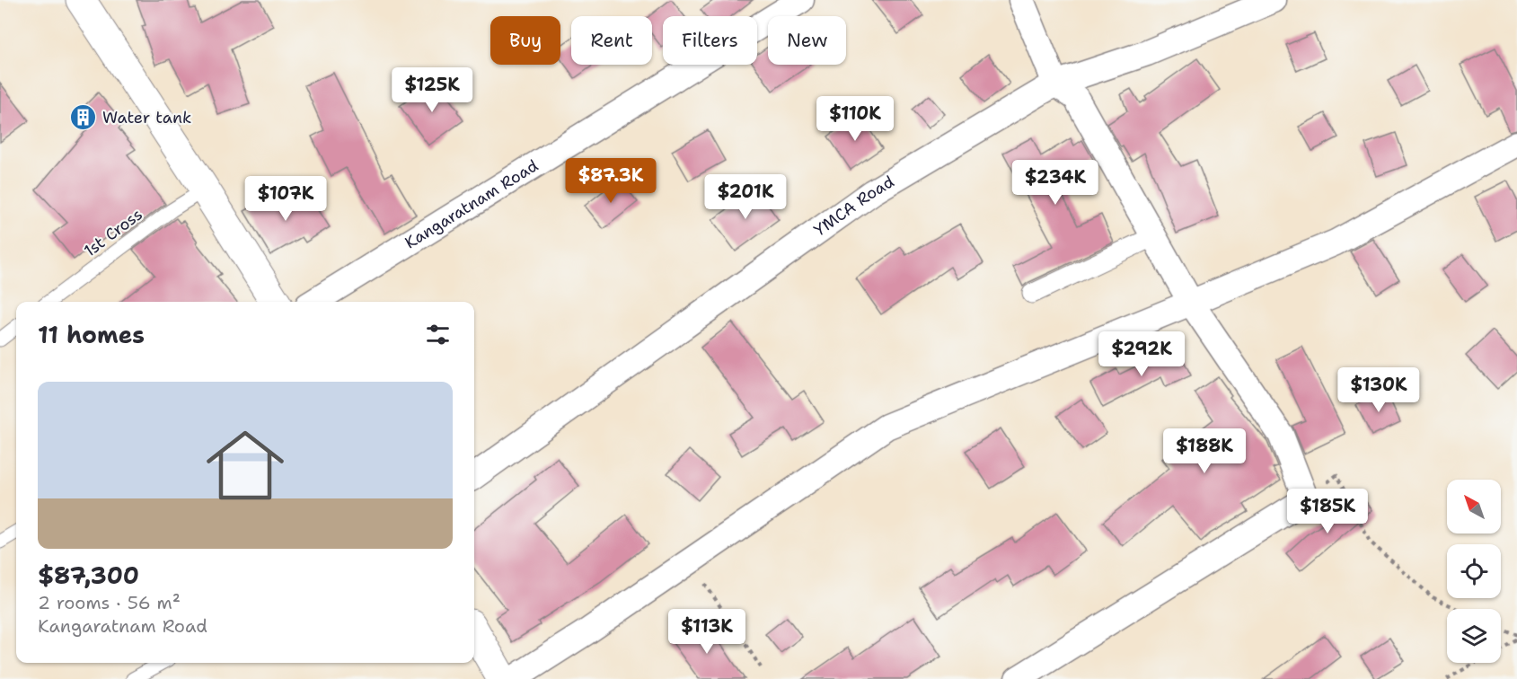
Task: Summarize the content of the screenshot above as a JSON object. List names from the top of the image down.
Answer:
{
  "streets": {
    "street": ["Kangaratnam Road", "YMCA Road"],
    "lane": ["1st Cross"]
  },
  "places": {
    "building": ["Water tank"]
  },
  "north": "top left",
  "page": {
    "chip": [
      "Buy",
      "Rent",
      "Filters",
      "New"
    ],
    "price": [
      "$125K",
      "$110K",
      "$87.3K",
      "$234K",
      "$201K",
      "$107K",
      "$292K",
      "$130K",
      "$188K",
      "$185K",
      "$113K"
    ],
    "heading": "11 homes",
    "list": [
      {
        "name": "$87,300",
        "note": "2 rooms · 56 m² · Kangaratnam Road"
      }
    ]
  }
}
